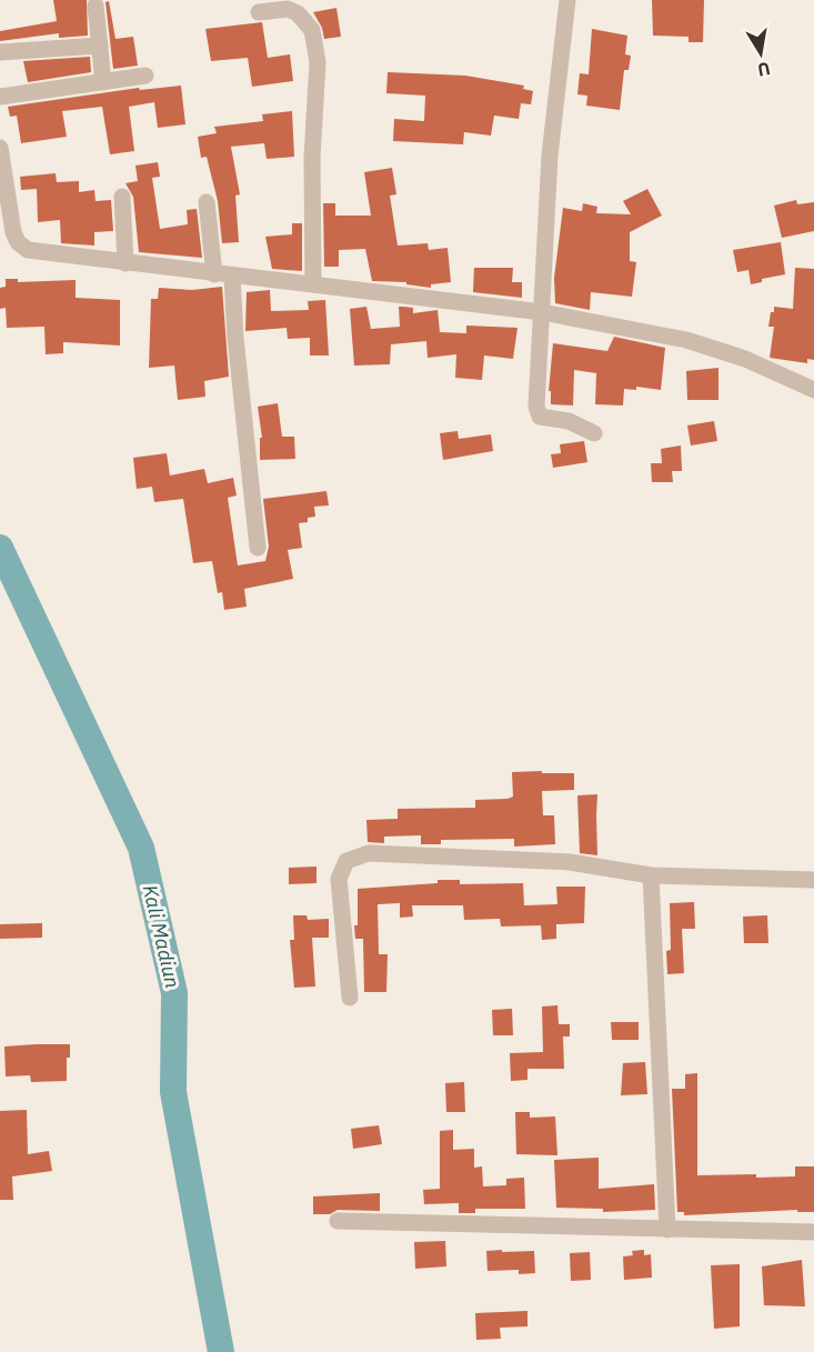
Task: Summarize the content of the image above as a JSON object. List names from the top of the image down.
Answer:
{
  "water": ["Kali Madiun"],
  "north": "bottom"
}
